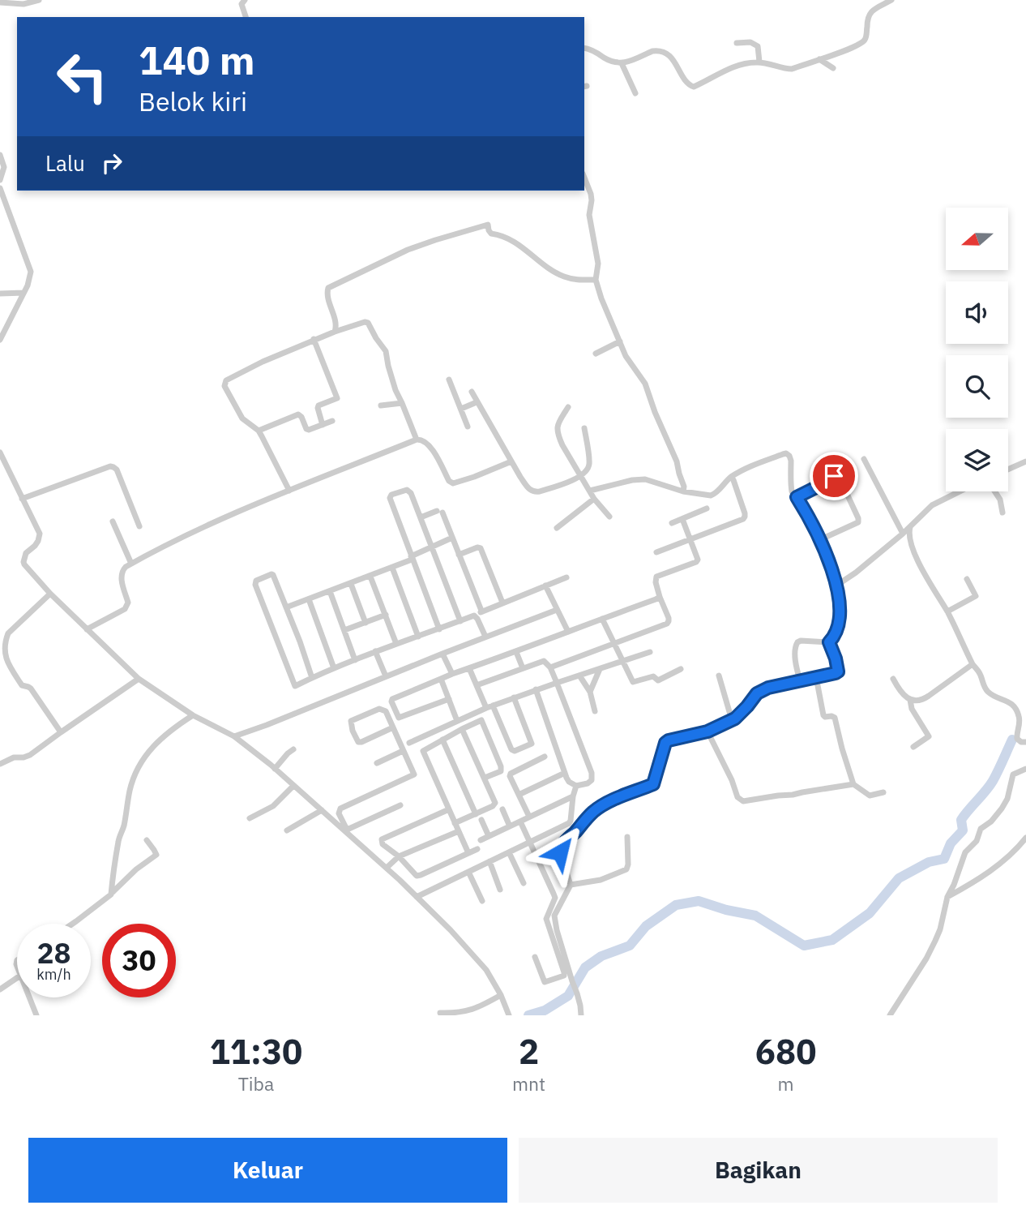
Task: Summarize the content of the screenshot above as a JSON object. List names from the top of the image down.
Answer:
{
  "north": "left",
  "page": {
    "turn": ["140 m", "Belok kiri"],
    "then": "Lalu",
    "speed": "28 km/h",
    "limit": "30",
    "eta": [
      "11:30",
      "Tiba",
      "2",
      "mnt",
      "680",
      "m"
    ],
    "buttons": ["Keluar", "Bagikan"]
  }
}
